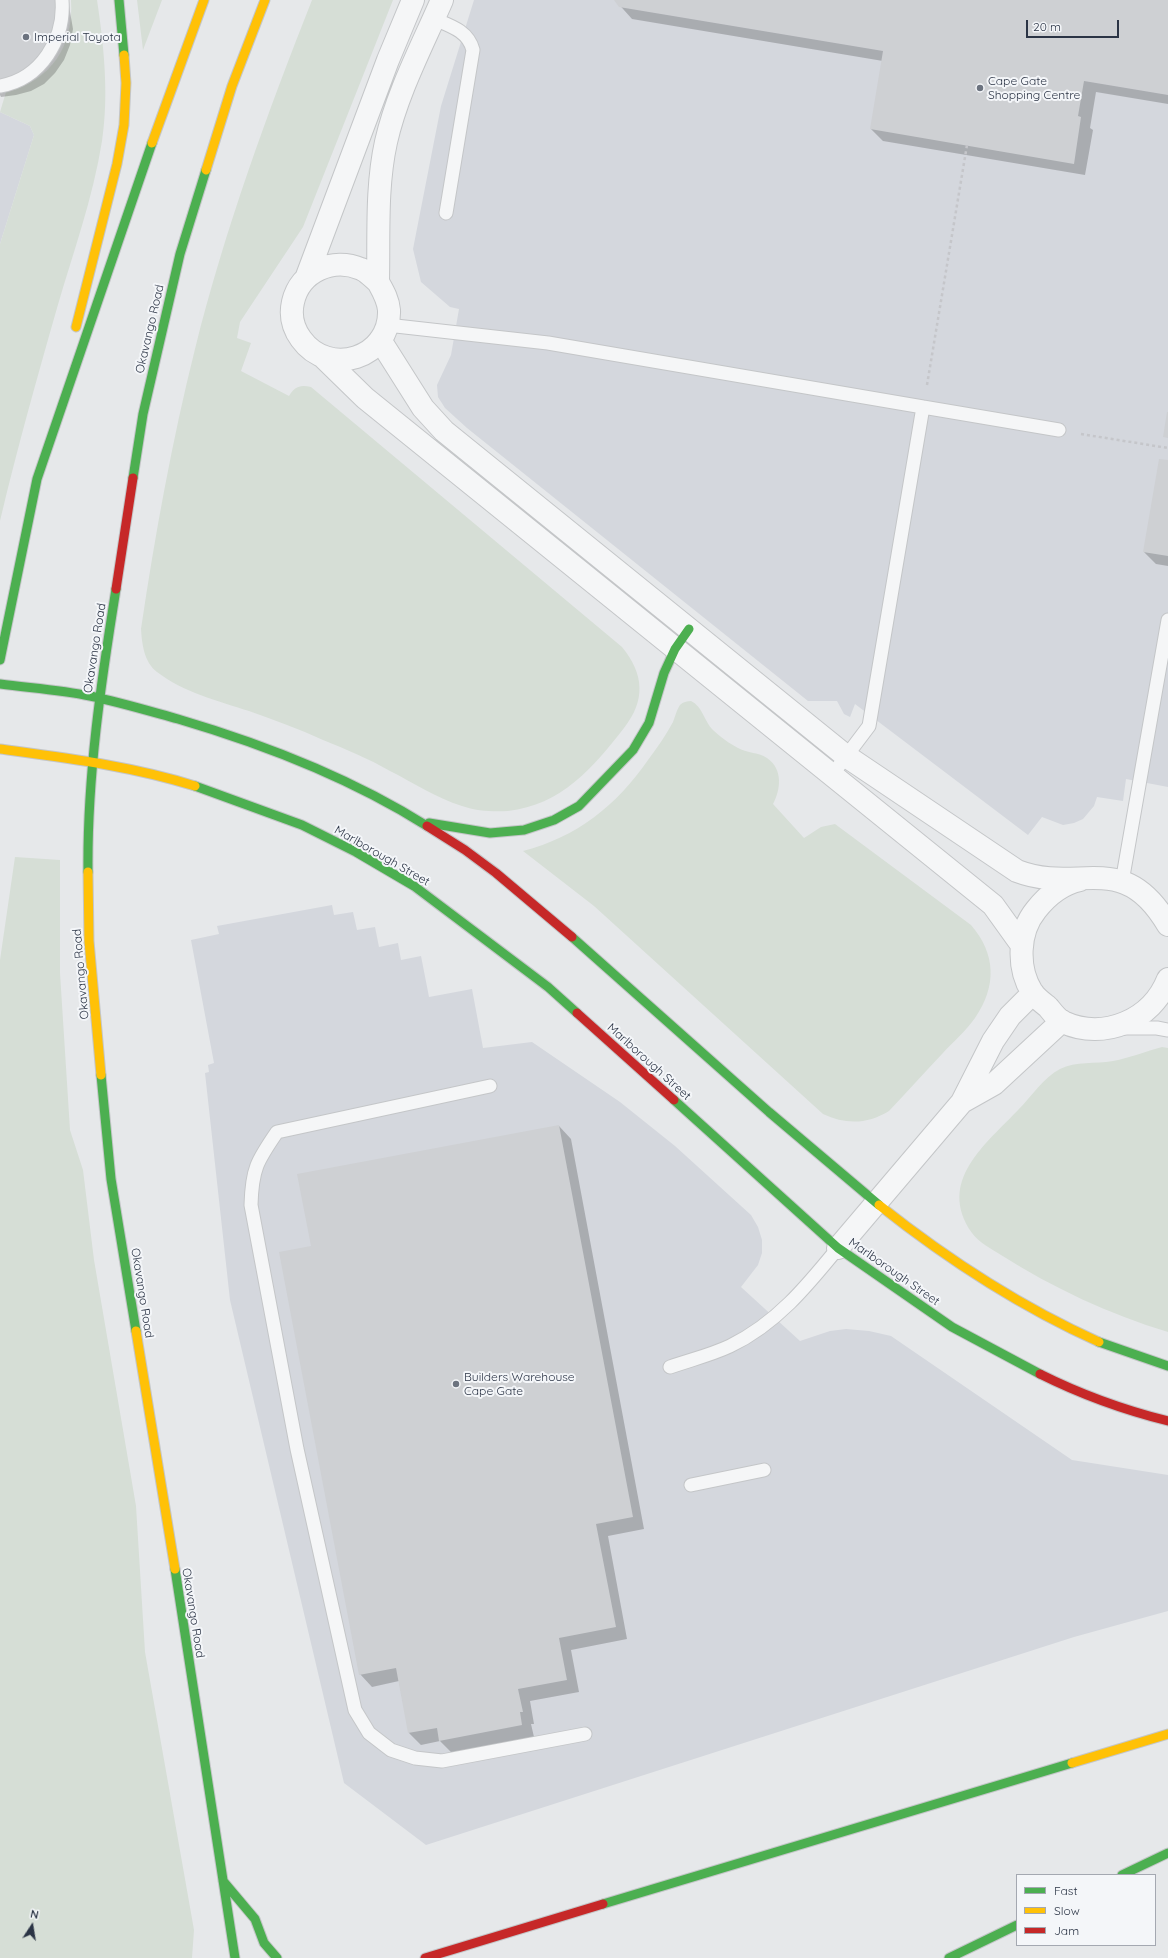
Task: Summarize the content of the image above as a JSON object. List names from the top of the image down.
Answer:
{
  "streets": {
    "main road": ["Okavango Road", "Marlborough Street"]
  },
  "crossings": [
    ["Okavango Road", "Marlborough Street"]
  ],
  "places": ["Imperial Toyota", "Cape Gate Shopping Centre", "Builders Warehouse Cape Gate"],
  "legend": ["Fast", "Slow", "Jam"],
  "scale_bar": "20 m",
  "north": "top"
}
